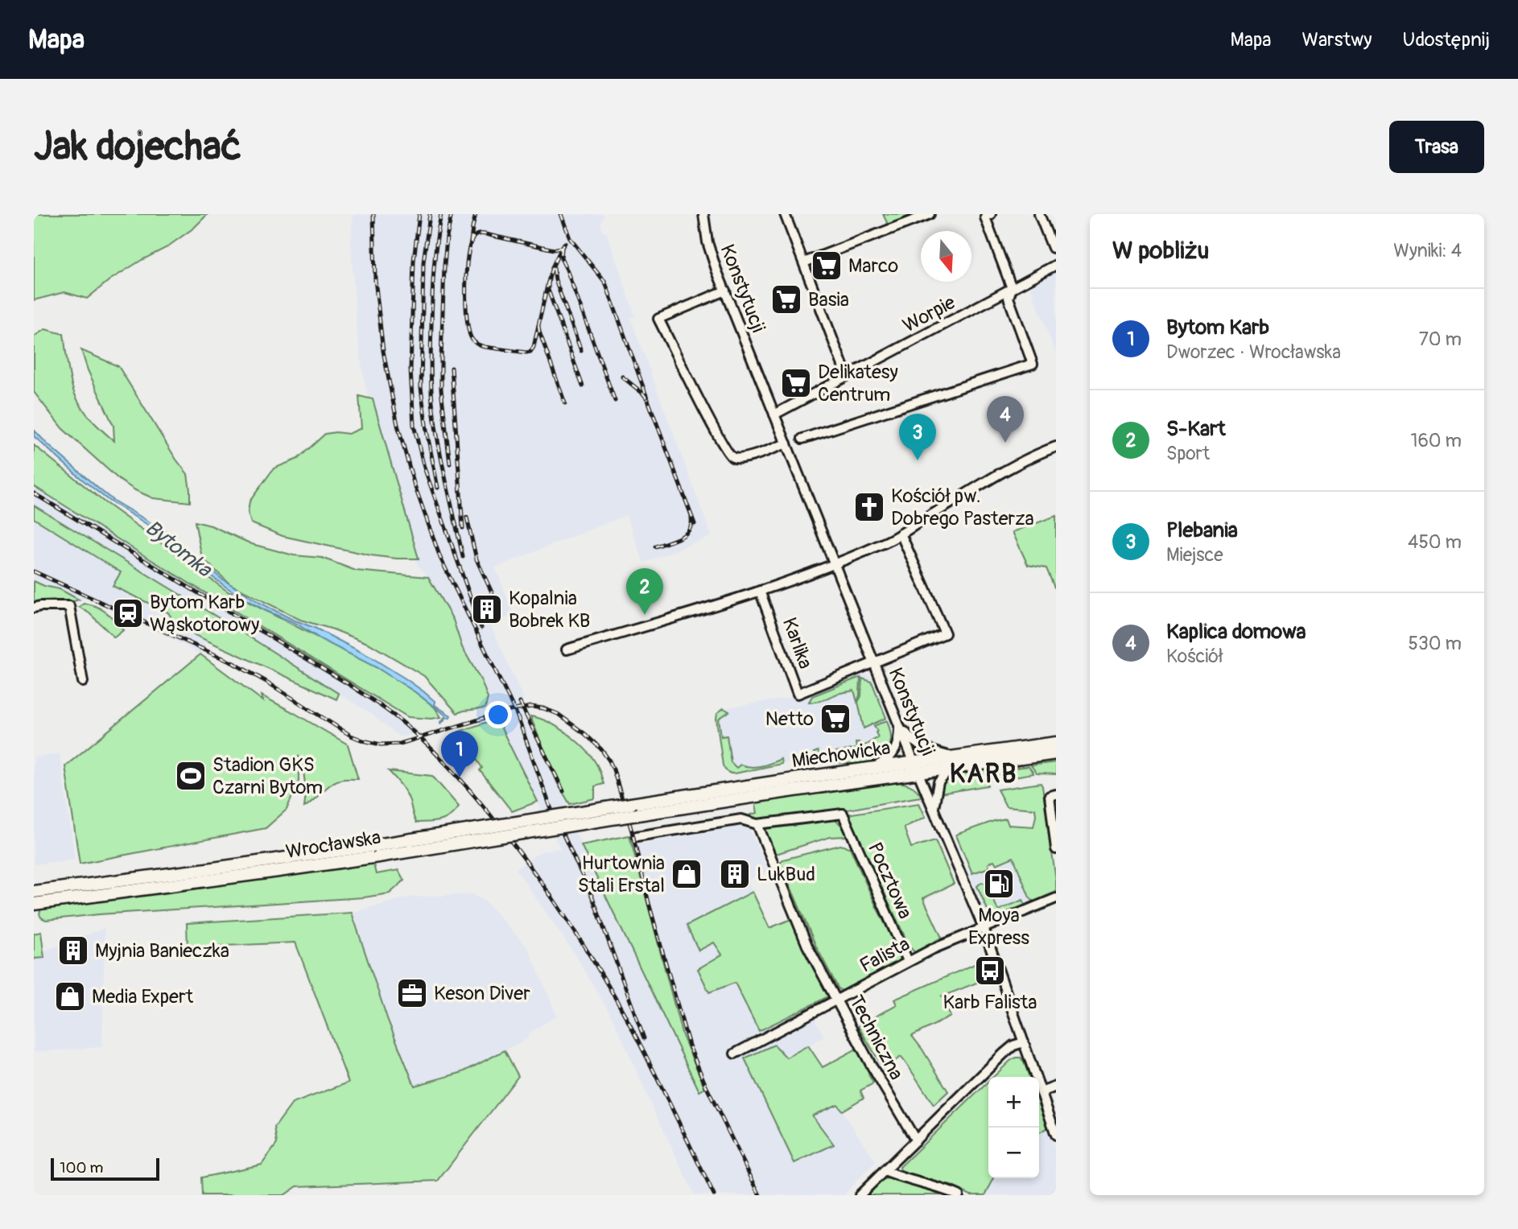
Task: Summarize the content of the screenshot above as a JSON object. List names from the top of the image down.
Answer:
{
  "streets": {
    "main road": ["Miechowicka", "Wrocławska"],
    "street": [
      "Konstytucji",
      "Worpie",
      "Karlika",
      "Pocztowa",
      "Falista",
      "Techniczna"
    ]
  },
  "crossings": [
    ["Konstytucji", "Worpie"],
    ["Konstytucji", "Karlika"],
    ["Konstytucji", "Miechowicka"],
    ["Konstytucji", "Falista"],
    ["Miechowicka", "Wrocławska"],
    ["Pocztowa", "Falista"],
    ["Pocztowa", "Techniczna"],
    ["Falista", "Techniczna"]
  ],
  "districts": ["KARB"],
  "water": ["Bytomka"],
  "places": {
    "supermarket": [
      "Marco",
      "Basia",
      "Delikatesy Centrum",
      "Netto"
    ],
    "church": ["Kościół pw. Dobrego Pasterza"],
    "building": ["Kopalnia Bobrek KB", "LukBud", "Myjnia Banieczka"],
    "station": ["Bytom Karb Wąskotorowy"],
    "sports": ["Stadion GKS Czarni Bytom"],
    "shop": ["Hurtownia Stali Erstal", "Media Expert"],
    "fuel station": ["Moya Express"],
    "bus stop": ["Karb Falista"],
    "office": ["Keson Diver"]
  },
  "scale_bar": "100 m",
  "north": "bottom",
  "page": {
    "header": "Mapa",
    "nav": ["Mapa", "Warstwy", "Udostępnij"],
    "buttons": "Trasa",
    "title": "Jak dojechać",
    "heading": ["W pobliżu", "Wyniki: 4"],
    "list": [
      {
        "mark": "1",
        "name": "Bytom Karb",
        "note": "Dworzec · Wrocławska",
        "value": "70 m"
      },
      {
        "mark": "2",
        "name": "S-Kart",
        "note": "Sport",
        "value": "160 m"
      },
      {
        "mark": "3",
        "name": "Plebania",
        "note": "Miejsce",
        "value": "450 m"
      },
      {
        "mark": "4",
        "name": "Kaplica domowa",
        "note": "Kościół",
        "value": "530 m"
      }
    ],
    "pins": [
      "4",
      "3",
      "2",
      "1"
    ],
    "map_buttons": ["+", "−"],
    "scale": "100 m"
  }
}
